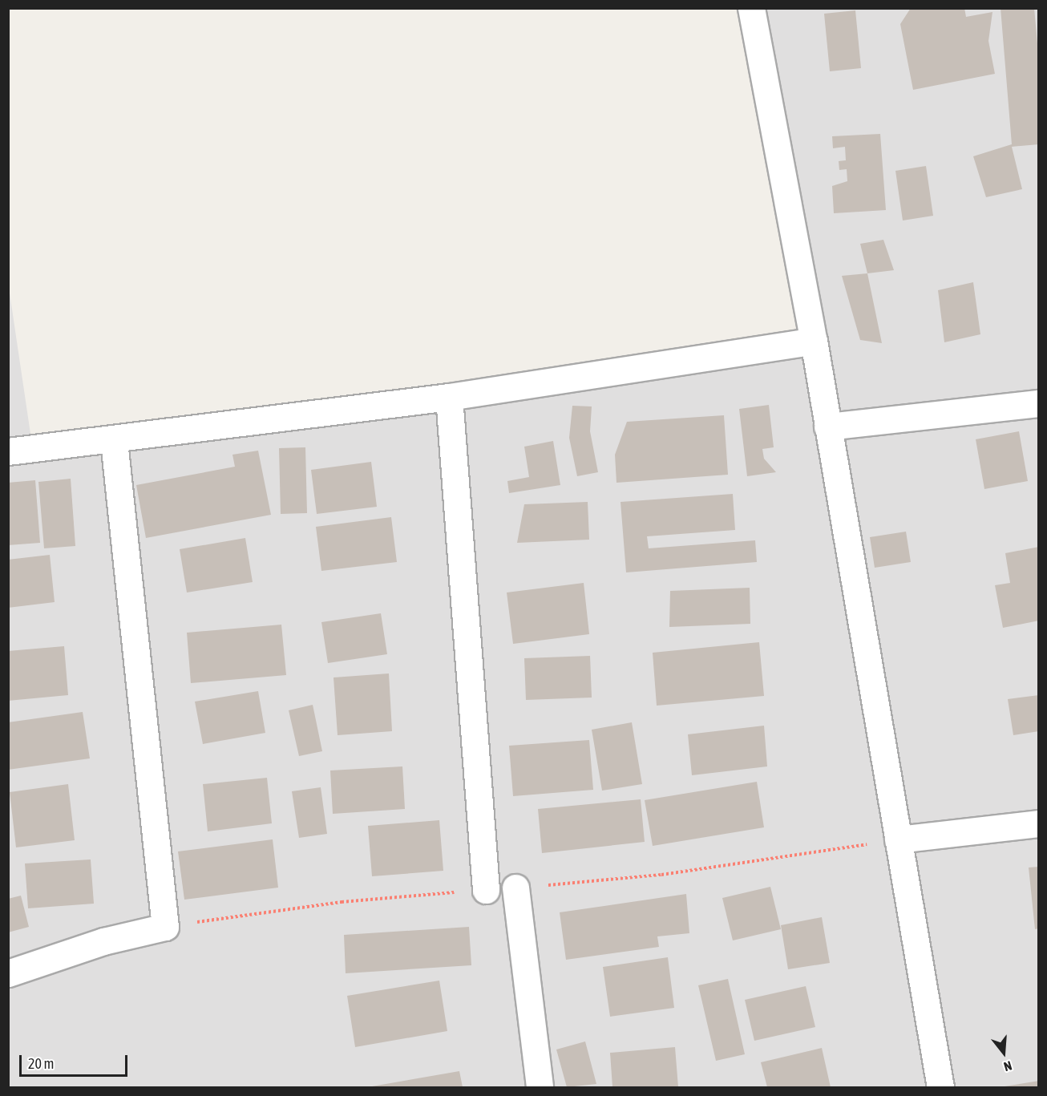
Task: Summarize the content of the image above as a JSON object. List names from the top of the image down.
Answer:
{
  "scale_bar": "20 m",
  "north": "bottom"
}
